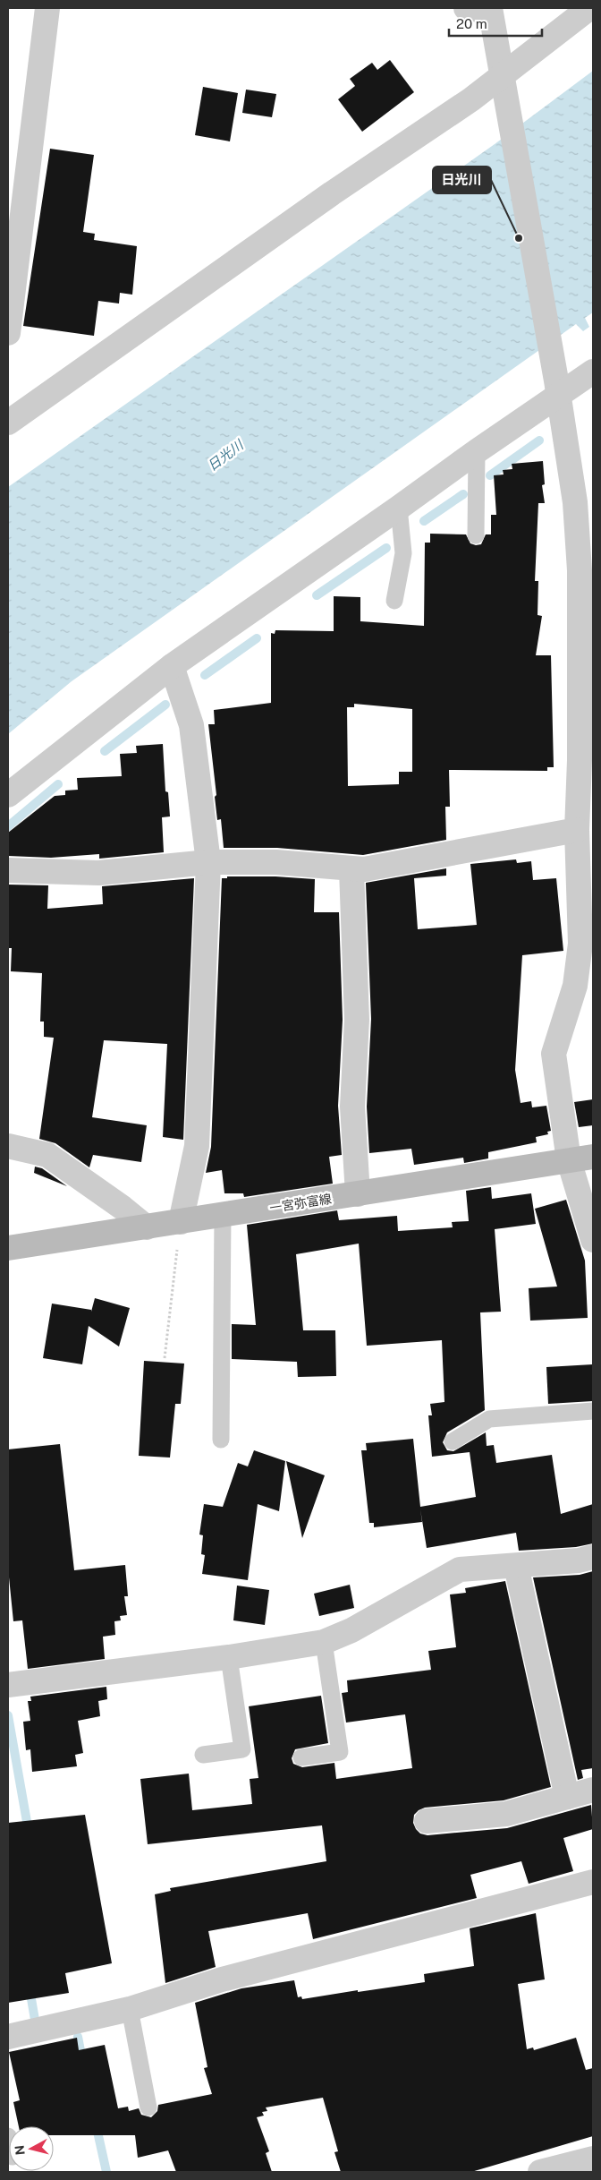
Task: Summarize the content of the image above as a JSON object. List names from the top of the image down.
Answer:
{
  "streets": {
    "main road": ["一宮弥富線"]
  },
  "water": ["日光川"],
  "places": ["日光川"],
  "scale_bar": "20 m",
  "north": "left"
}
